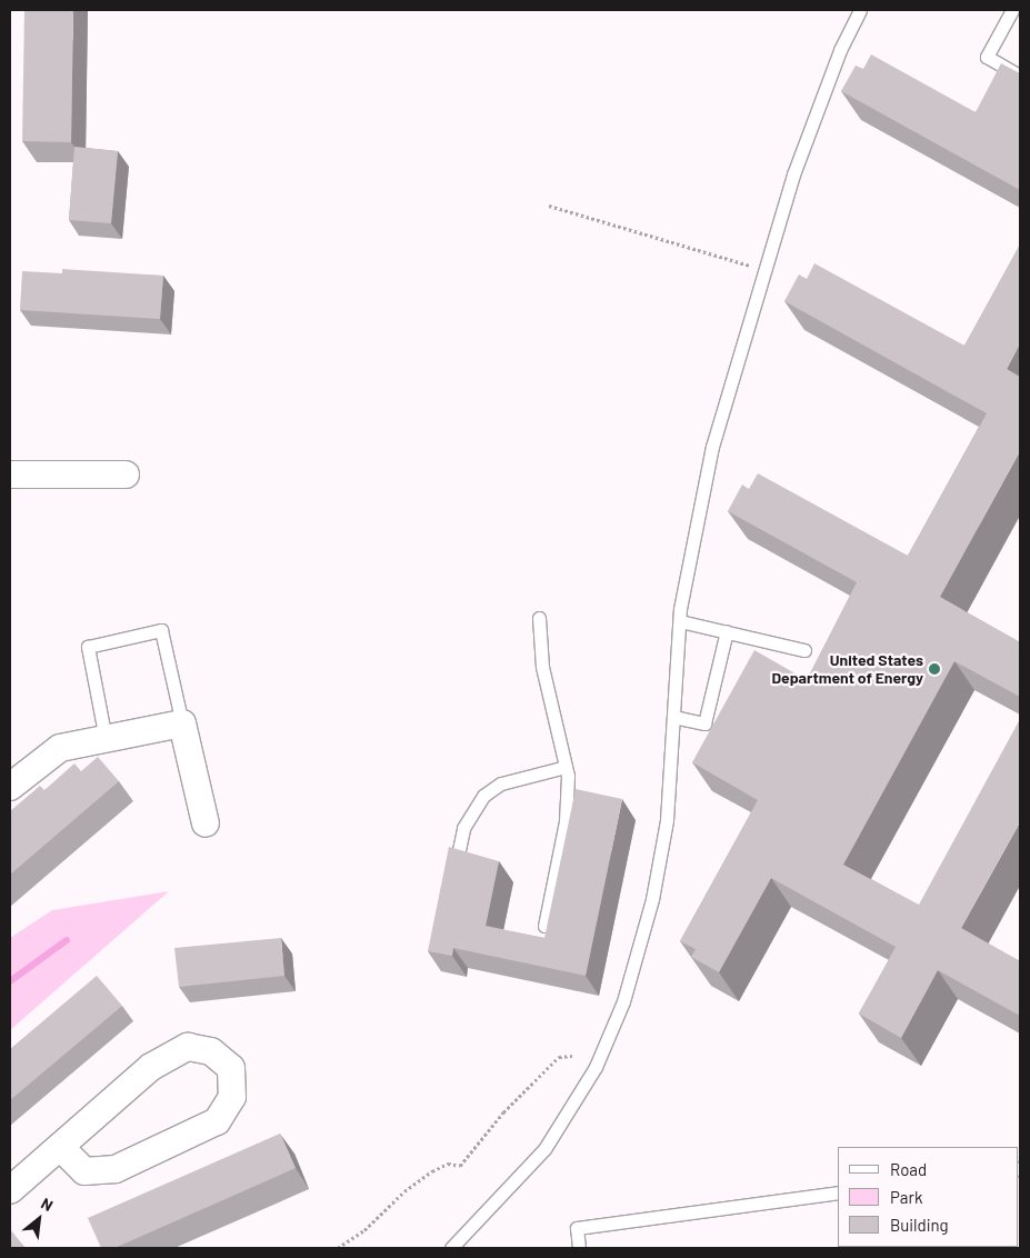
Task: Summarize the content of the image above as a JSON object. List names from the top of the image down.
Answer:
{
  "places": ["United States Department of Energy"],
  "legend": ["Road", "Park", "Building"],
  "north": "top right"
}
